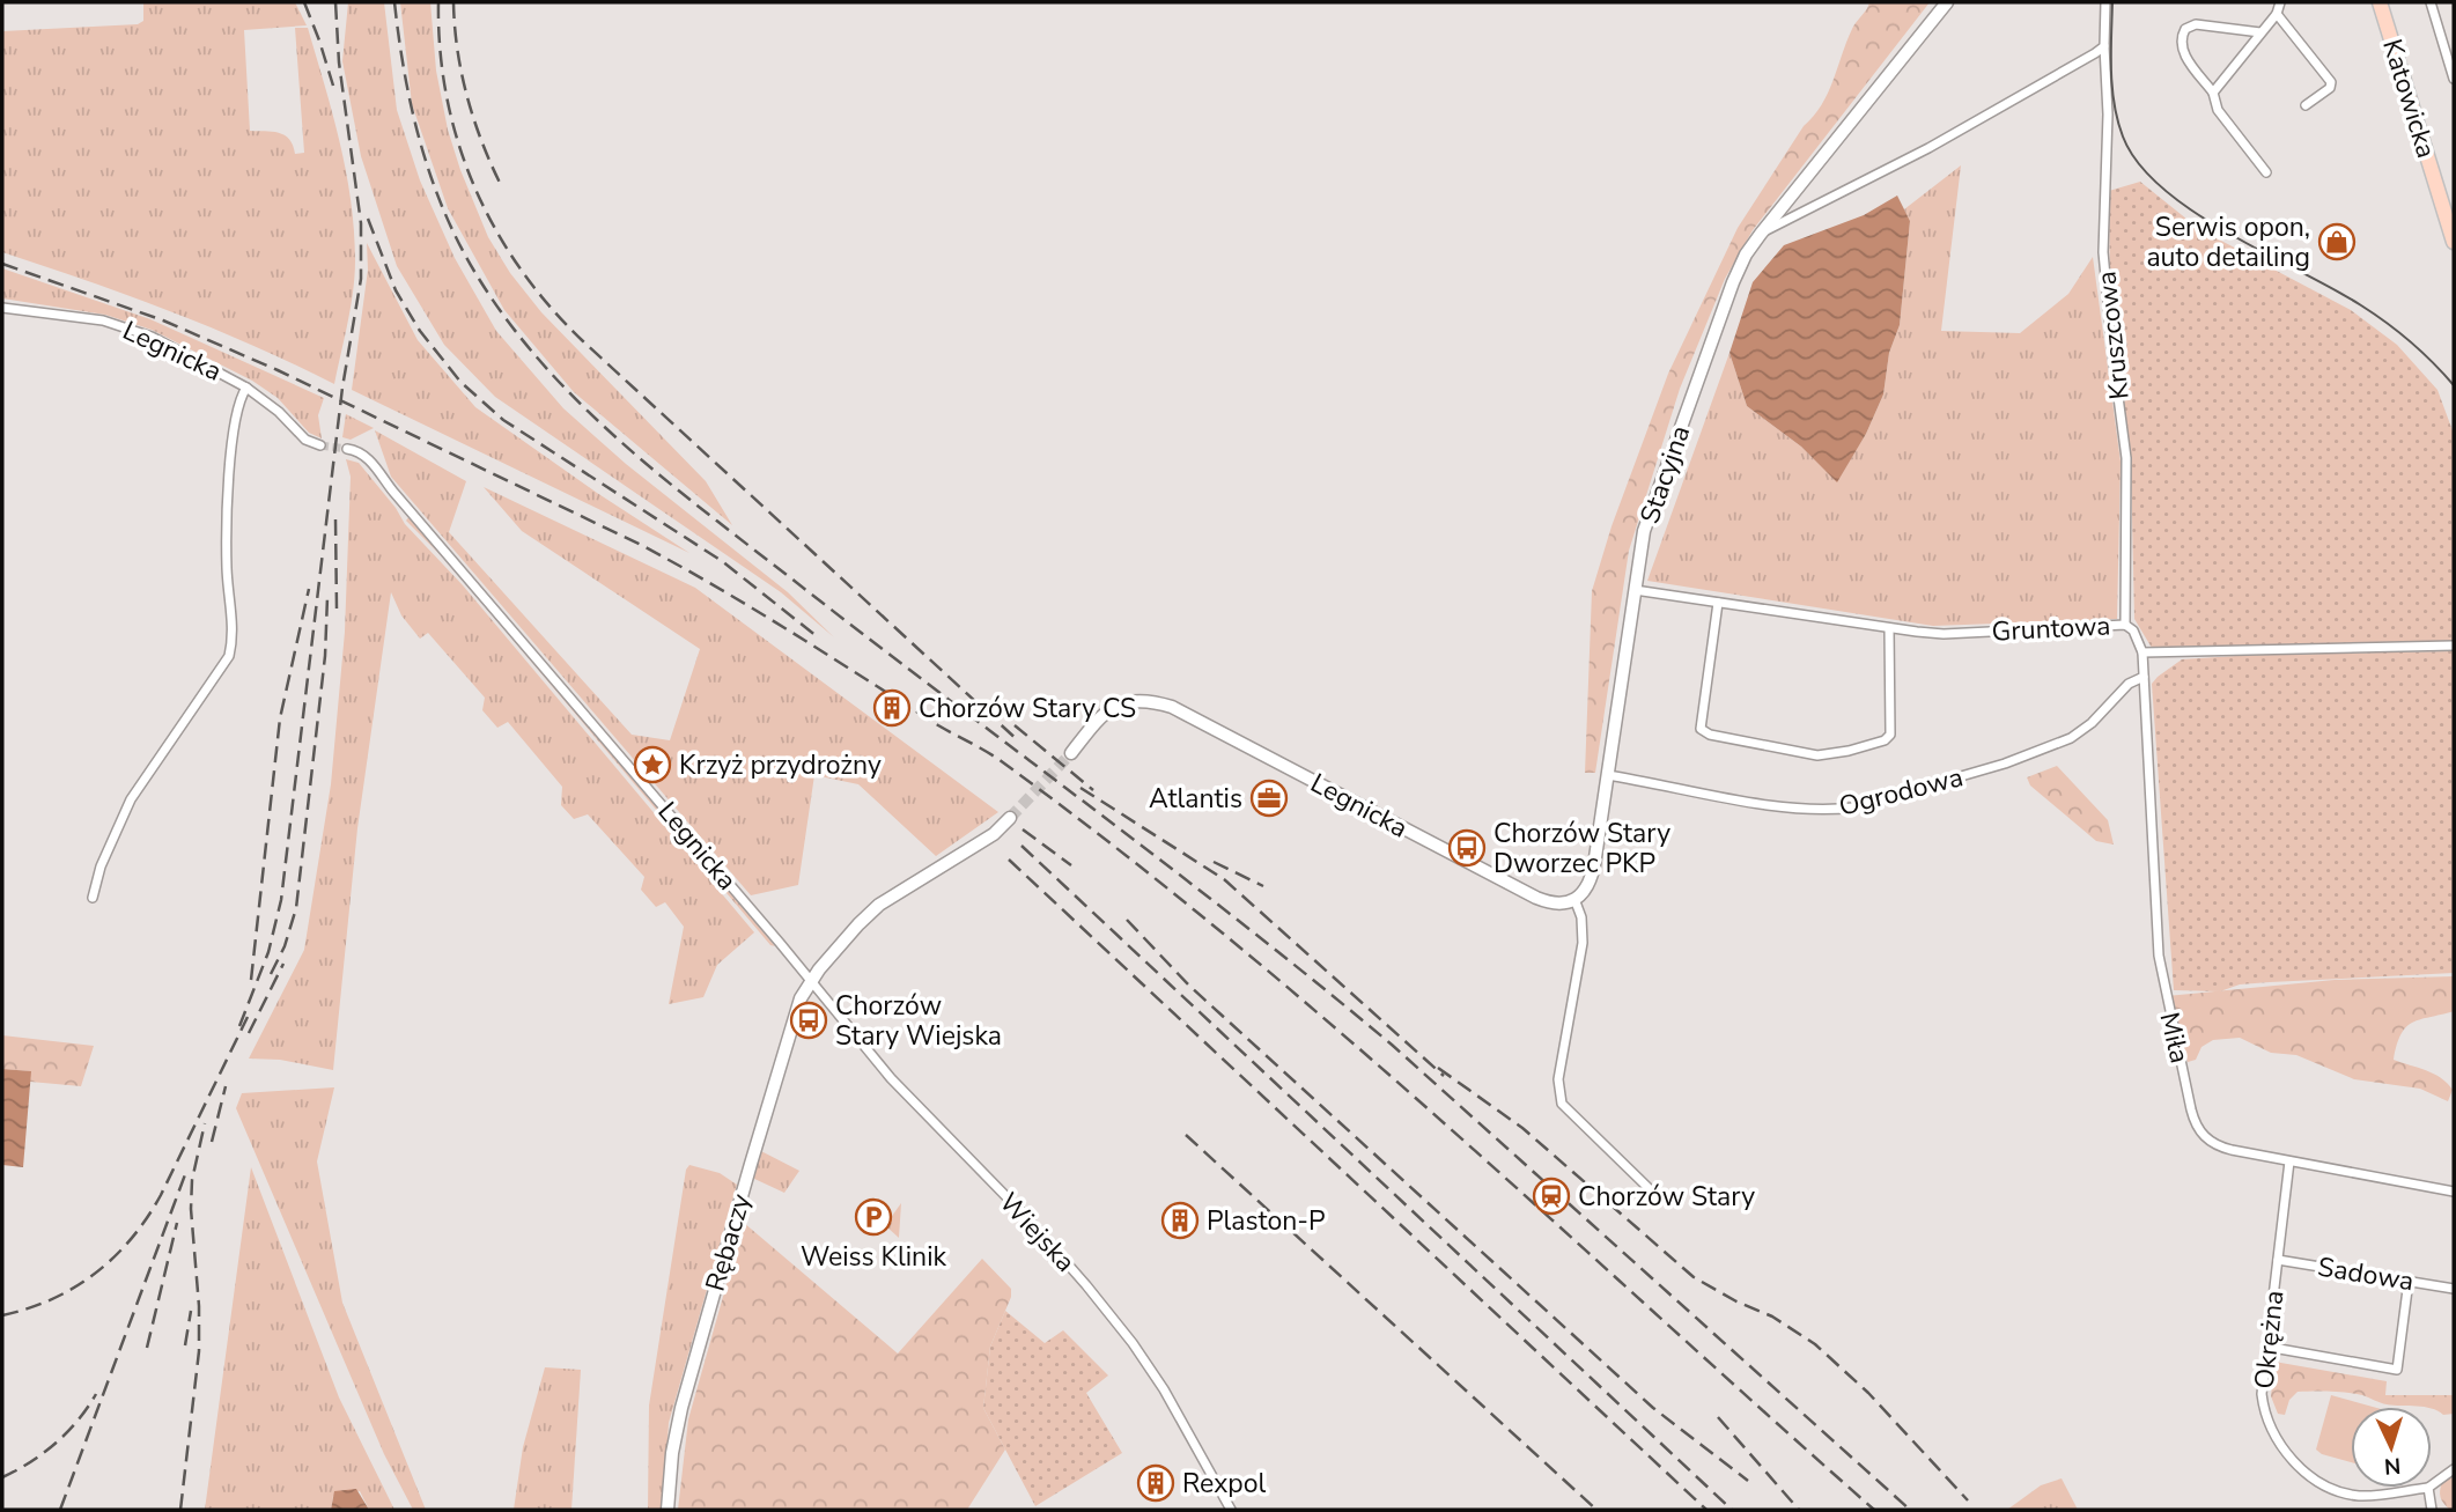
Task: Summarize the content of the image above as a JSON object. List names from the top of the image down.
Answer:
{
  "streets": {
    "main road": ["Katowicka"],
    "street": [
      "Kruszcowa",
      "Legnicka",
      "Stacyjna",
      "Gruntowa",
      "Ogrodowa",
      "Miła",
      "Wiejska",
      "Rębaczy",
      "Sadowa",
      "Okrężna"
    ]
  },
  "crossings": [
    ["Kruszcowa", "Gruntowa"],
    ["Legnicka", "Stacyjna"],
    ["Legnicka", "Wiejska"],
    ["Legnicka", "Rębaczy"],
    ["Stacyjna", "Gruntowa"],
    ["Stacyjna", "Ogrodowa"],
    ["Ogrodowa", "Miła"],
    ["Miła", "Okrężna"],
    ["Wiejska", "Rębaczy"],
    ["Sadowa", "Okrężna"]
  ],
  "places": {
    "shop": ["Serwis opon, auto detailing"],
    "building": ["Chorzów Stary CS", "Plaston-P", "Rexpol"],
    "place": ["Krzyż przydrożny"],
    "office": ["Atlantis"],
    "bus stop": ["Chorzów Stary Dworzec PKP", "Chorzów Stary Wiejska"],
    "station": ["Chorzów Stary"],
    "parking": ["Weiss Klinik"]
  },
  "north": "bottom"
}
